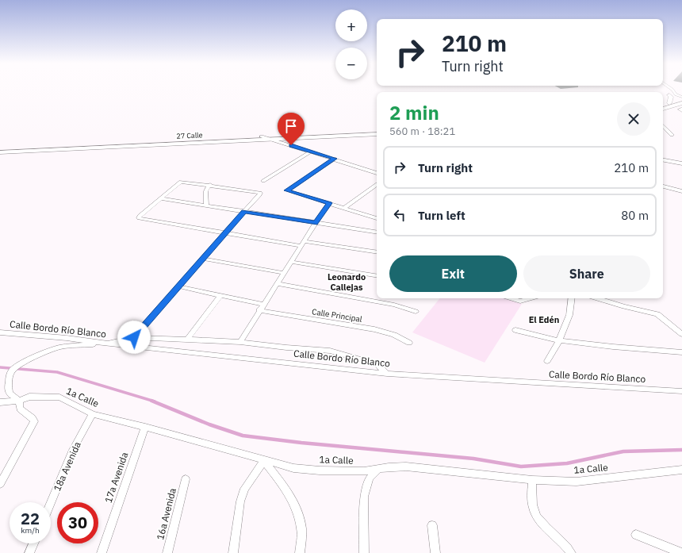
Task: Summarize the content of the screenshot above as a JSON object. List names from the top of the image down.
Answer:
{
  "streets": {
    "street": [
      "27 Calle",
      "Calle Principal",
      "Calle Bordo Río Blanco",
      "1a Calle",
      "18a Avenida",
      "17a Avenida",
      "16a Avenida"
    ]
  },
  "crossings": [
    ["1a Calle", "18a Avenida"],
    ["1a Calle", "17a Avenida"]
  ],
  "districts": ["Leonardo Callejas", "El Edén"],
  "page": {
    "map_buttons": ["+", "−"],
    "turn": ["210 m", "Turn right"],
    "heading": ["2 min", "560 m · 18:21"],
    "list": [
      {
        "name": "Turn right",
        "value": "210 m"
      },
      {
        "name": "Turn left",
        "value": "80 m"
      }
    ],
    "buttons": ["Exit", "Share"],
    "speed": "22 km/h",
    "limit": "30"
  }
}
